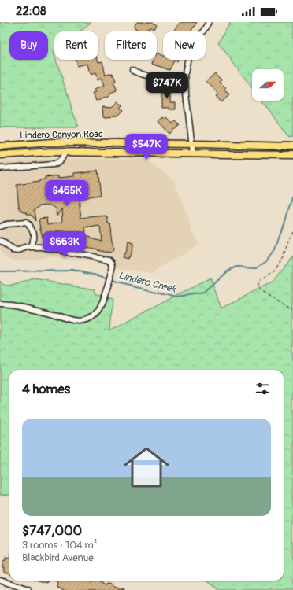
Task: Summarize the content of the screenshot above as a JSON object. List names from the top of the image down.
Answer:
{
  "streets": {
    "main road": ["Lindero Canyon Road"]
  },
  "water": ["Lindero Creek"],
  "north": "right",
  "page": {
    "status": "22:08",
    "chip": [
      "Buy",
      "Rent",
      "Filters",
      "New"
    ],
    "price": [
      "$747K",
      "$547K",
      "$465K",
      "$663K"
    ],
    "heading": "4 homes",
    "list": [
      {
        "name": "$747,000",
        "note": "3 rooms · 104 m² · Blackbird Avenue"
      }
    ]
  }
}
